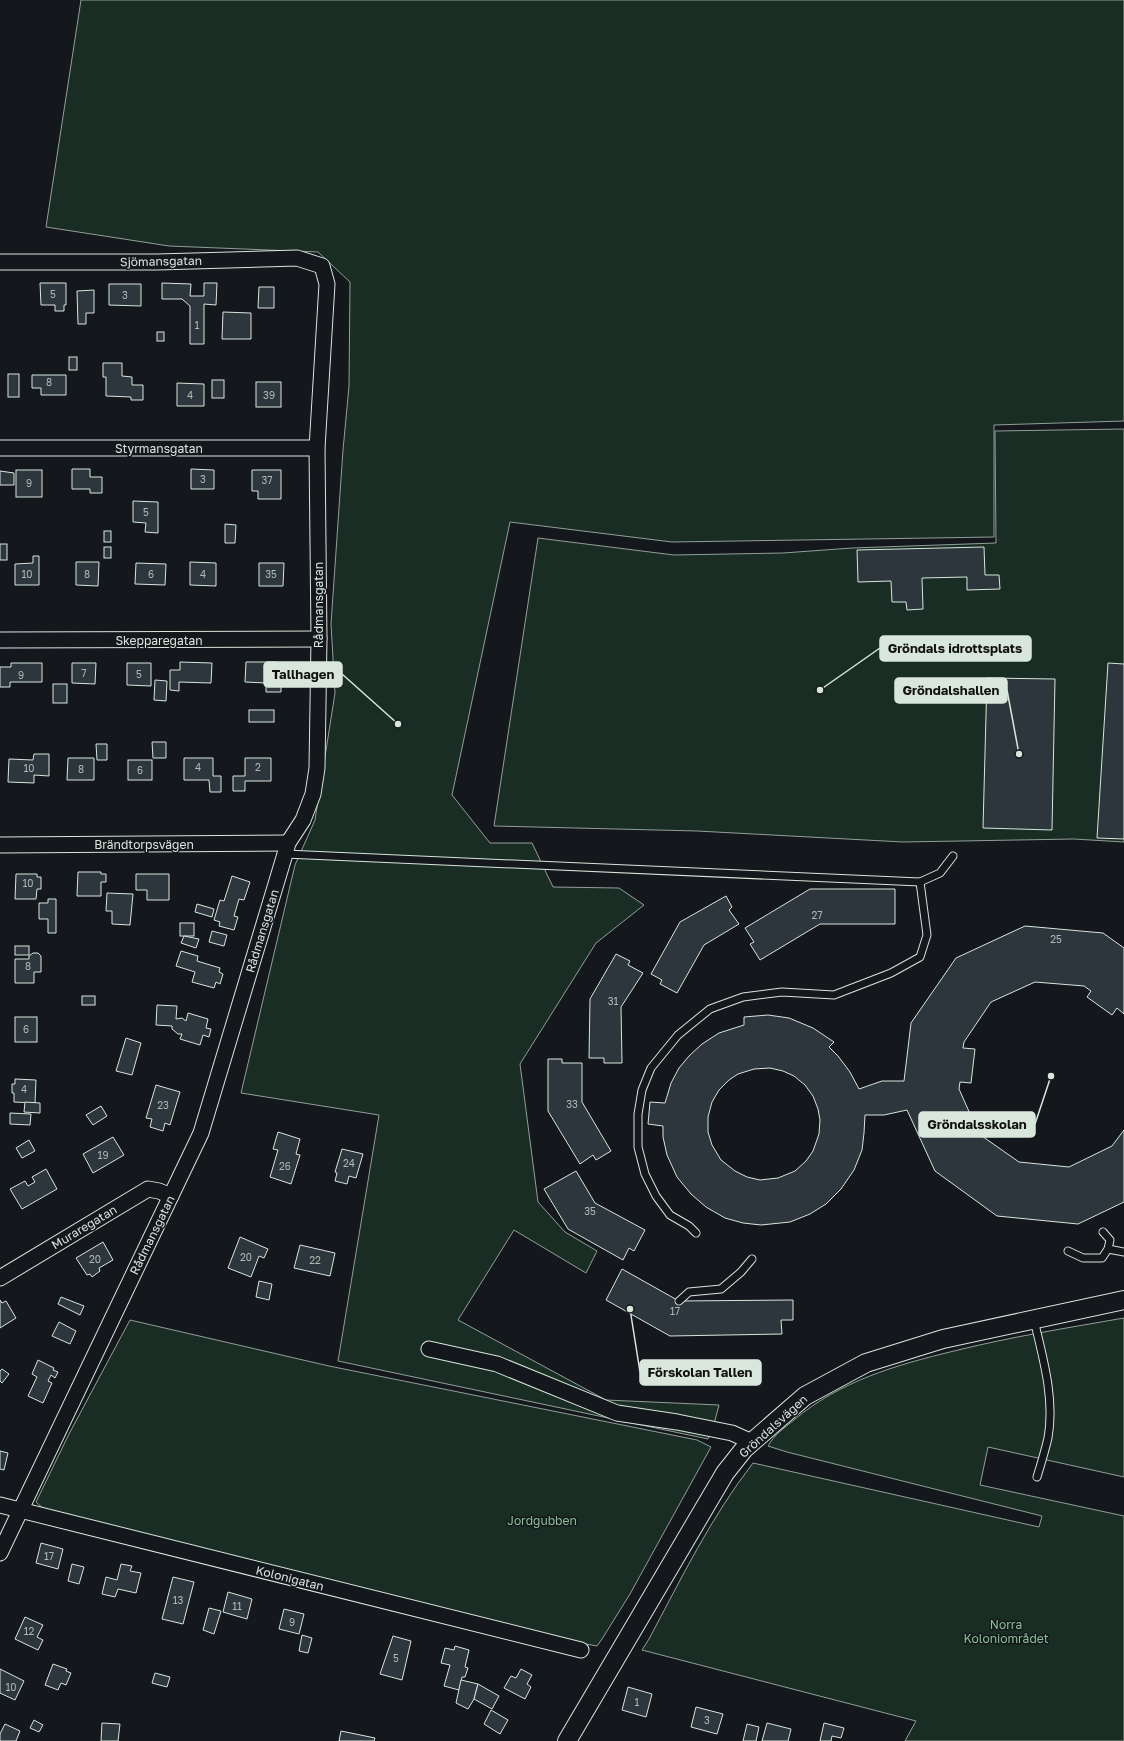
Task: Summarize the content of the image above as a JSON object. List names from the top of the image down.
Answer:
{
  "streets": {
    "street": [
      "Sjömansgatan",
      "Styrmansgatan",
      "Rådmansgatan",
      "Skepparegatan",
      "Brändtorpsvägen",
      "Muraregatan",
      "Gröndalsvägen",
      "Kolonigatan"
    ]
  },
  "crossings": [
    ["Sjömansgatan", "Rådmansgatan"],
    ["Styrmansgatan", "Rådmansgatan"],
    ["Rådmansgatan", "Skepparegatan"],
    ["Rådmansgatan", "Brändtorpsvägen"],
    ["Rådmansgatan", "Muraregatan"],
    ["Rådmansgatan", "Kolonigatan"]
  ],
  "parks": ["Jordgubben", "Norra Koloniområdet"],
  "places": [
    "Gröndals idrottsplats",
    "Tallhagen",
    "Gröndalshallen",
    "Gröndalsskolan",
    "Förskolan Tallen"
  ],
  "house_numbers": [
    "5",
    "3",
    "1",
    "8",
    "4",
    "39",
    "3",
    "37",
    "9",
    "5",
    "10",
    "8",
    "6",
    "4",
    "35",
    "7",
    "5",
    "9",
    "4",
    "2",
    "10",
    "8",
    "6",
    "10",
    "27",
    "25",
    "8",
    "31",
    "6",
    "4",
    "33",
    "23",
    "19",
    "24",
    "26",
    "35",
    "20",
    "20",
    "22",
    "17",
    "17",
    "13",
    "11",
    "9",
    "12",
    "5",
    "10",
    "1",
    "3"
  ]
}
